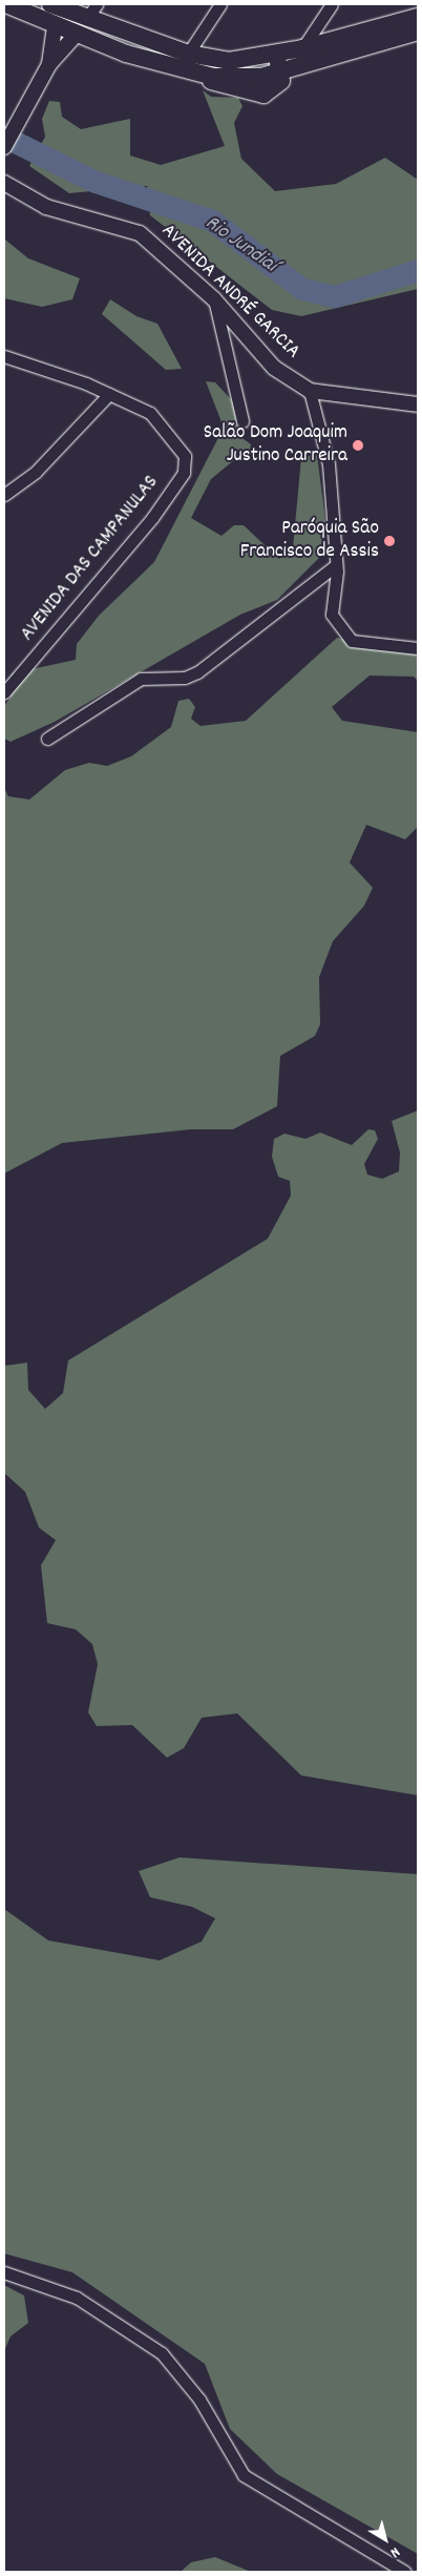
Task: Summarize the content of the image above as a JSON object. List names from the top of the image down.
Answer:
{
  "streets": {
    "street": ["AVENIDA ANDRÉ GARCIA", "AVENIDA DAS CAMPANULAS"]
  },
  "water": ["Rio Jundiaí"],
  "places": ["Salão Dom Joaquim Justino Carreira", "Paróquia São Francisco de Assis"],
  "north": "bottom right"
}
